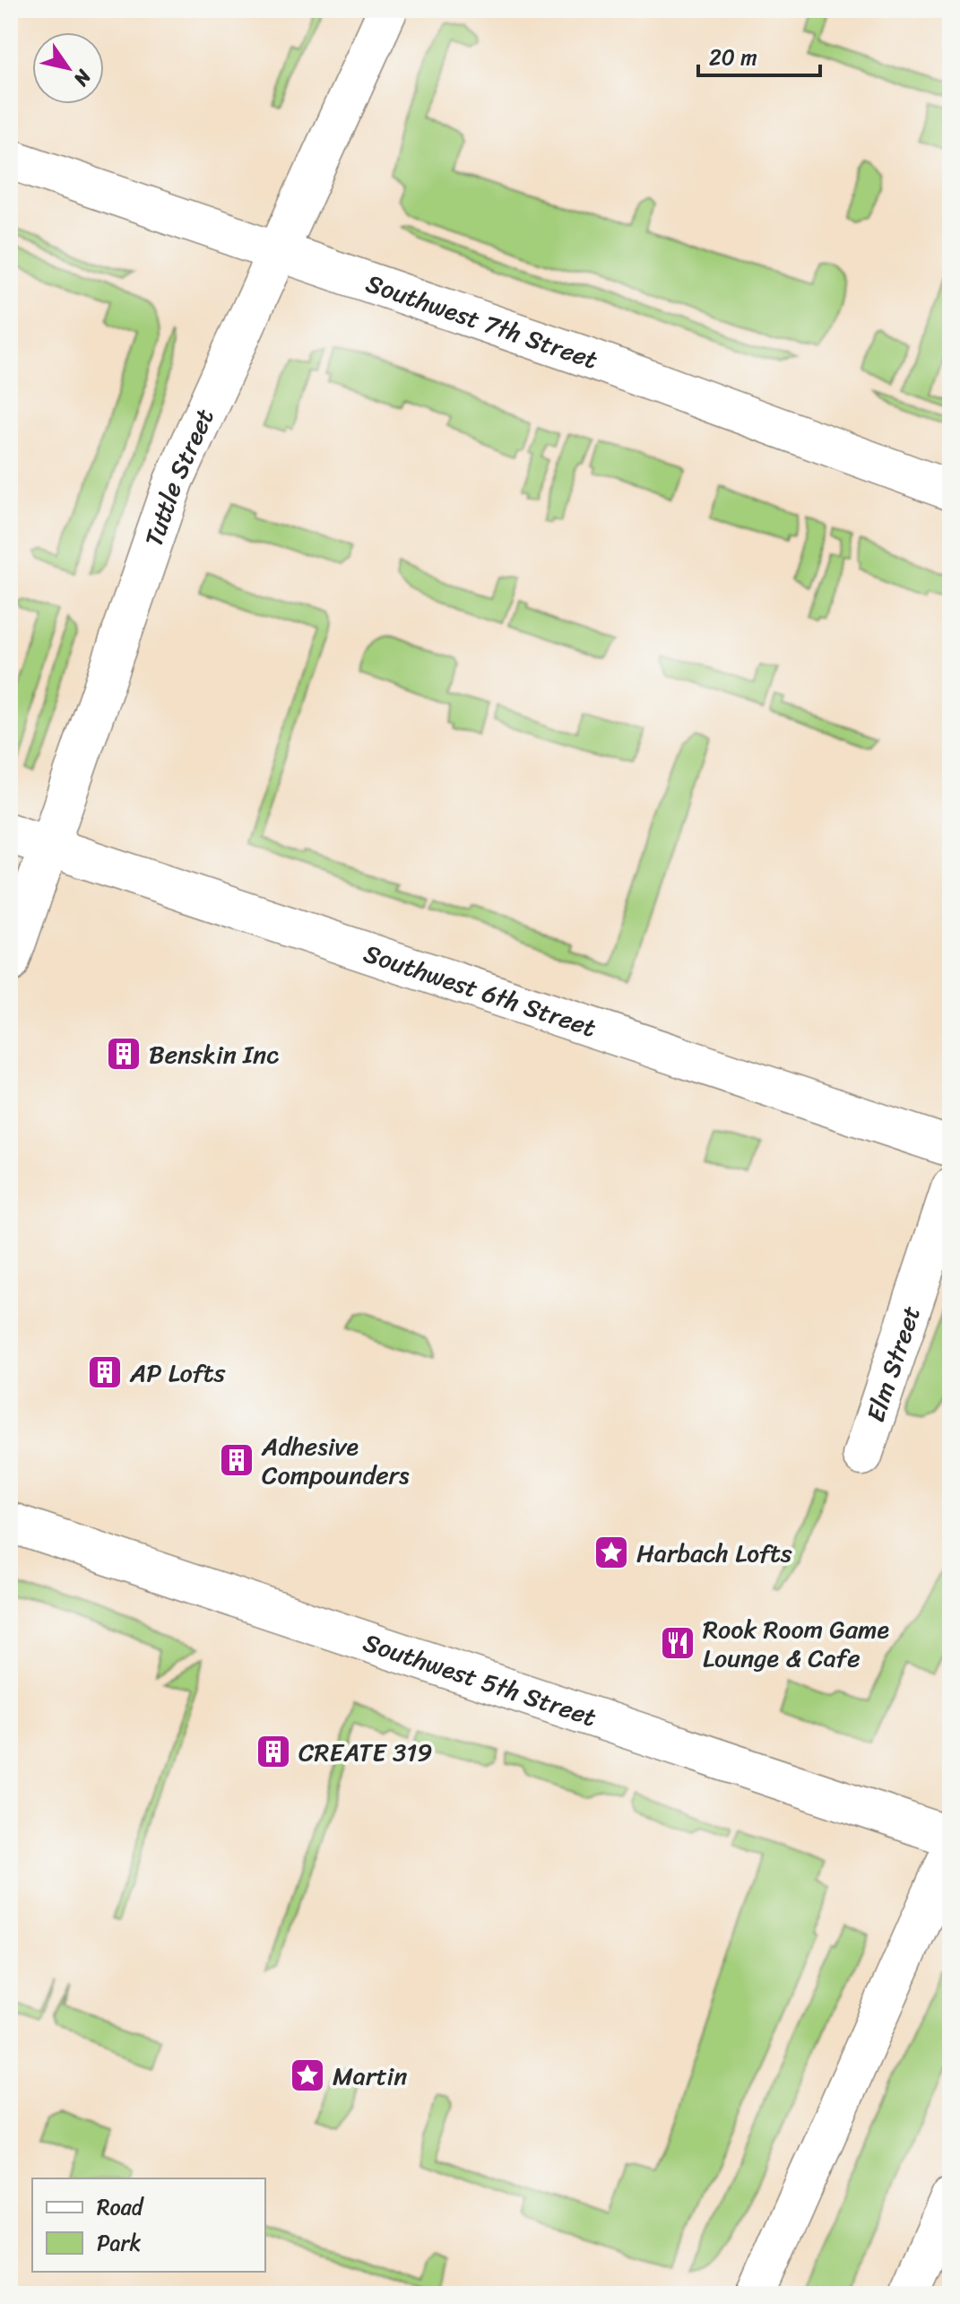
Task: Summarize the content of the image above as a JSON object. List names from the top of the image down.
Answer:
{
  "streets": {
    "street": [
      "Southwest 7th Street",
      "Tuttle Street",
      "Southwest 6th Street",
      "Elm Street",
      "Southwest 5th Street"
    ]
  },
  "crossings": [
    ["Southwest 7th Street", "Tuttle Street"],
    ["Tuttle Street", "Southwest 6th Street"]
  ],
  "places": {
    "building": [
      "Benskin Inc",
      "AP Lofts",
      "Adhesive Compounders",
      "CREATE 319"
    ],
    "place": ["Harbach Lofts", "Martin"],
    "restaurant": ["Rook Room Game Lounge & Cafe"]
  },
  "legend": ["Road", "Park"],
  "scale_bar": "20 m",
  "north": "bottom right"
}
